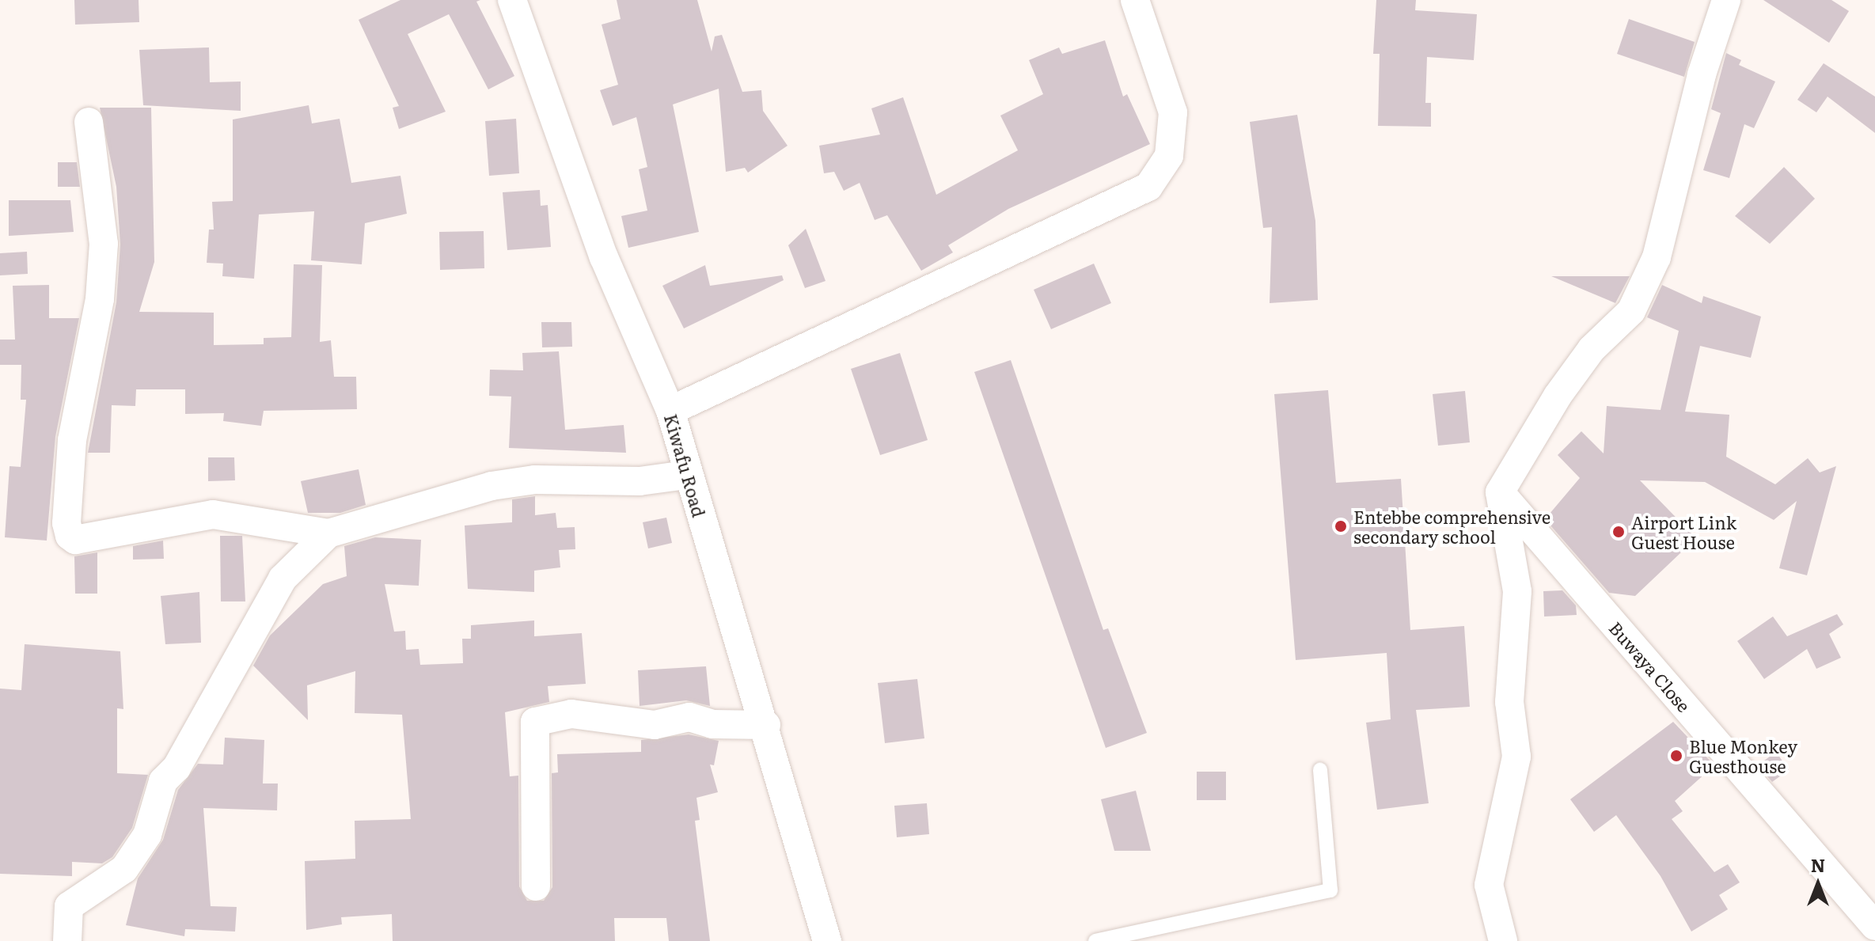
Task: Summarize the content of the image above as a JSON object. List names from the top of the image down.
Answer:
{
  "streets": {
    "street": ["Kiwafu Road", "Buwaya Close"]
  },
  "places": ["Entebbe comprehensive secondary school", "Airport Link Guest House", "Blue Monkey Guesthouse"],
  "north": "top"
}
